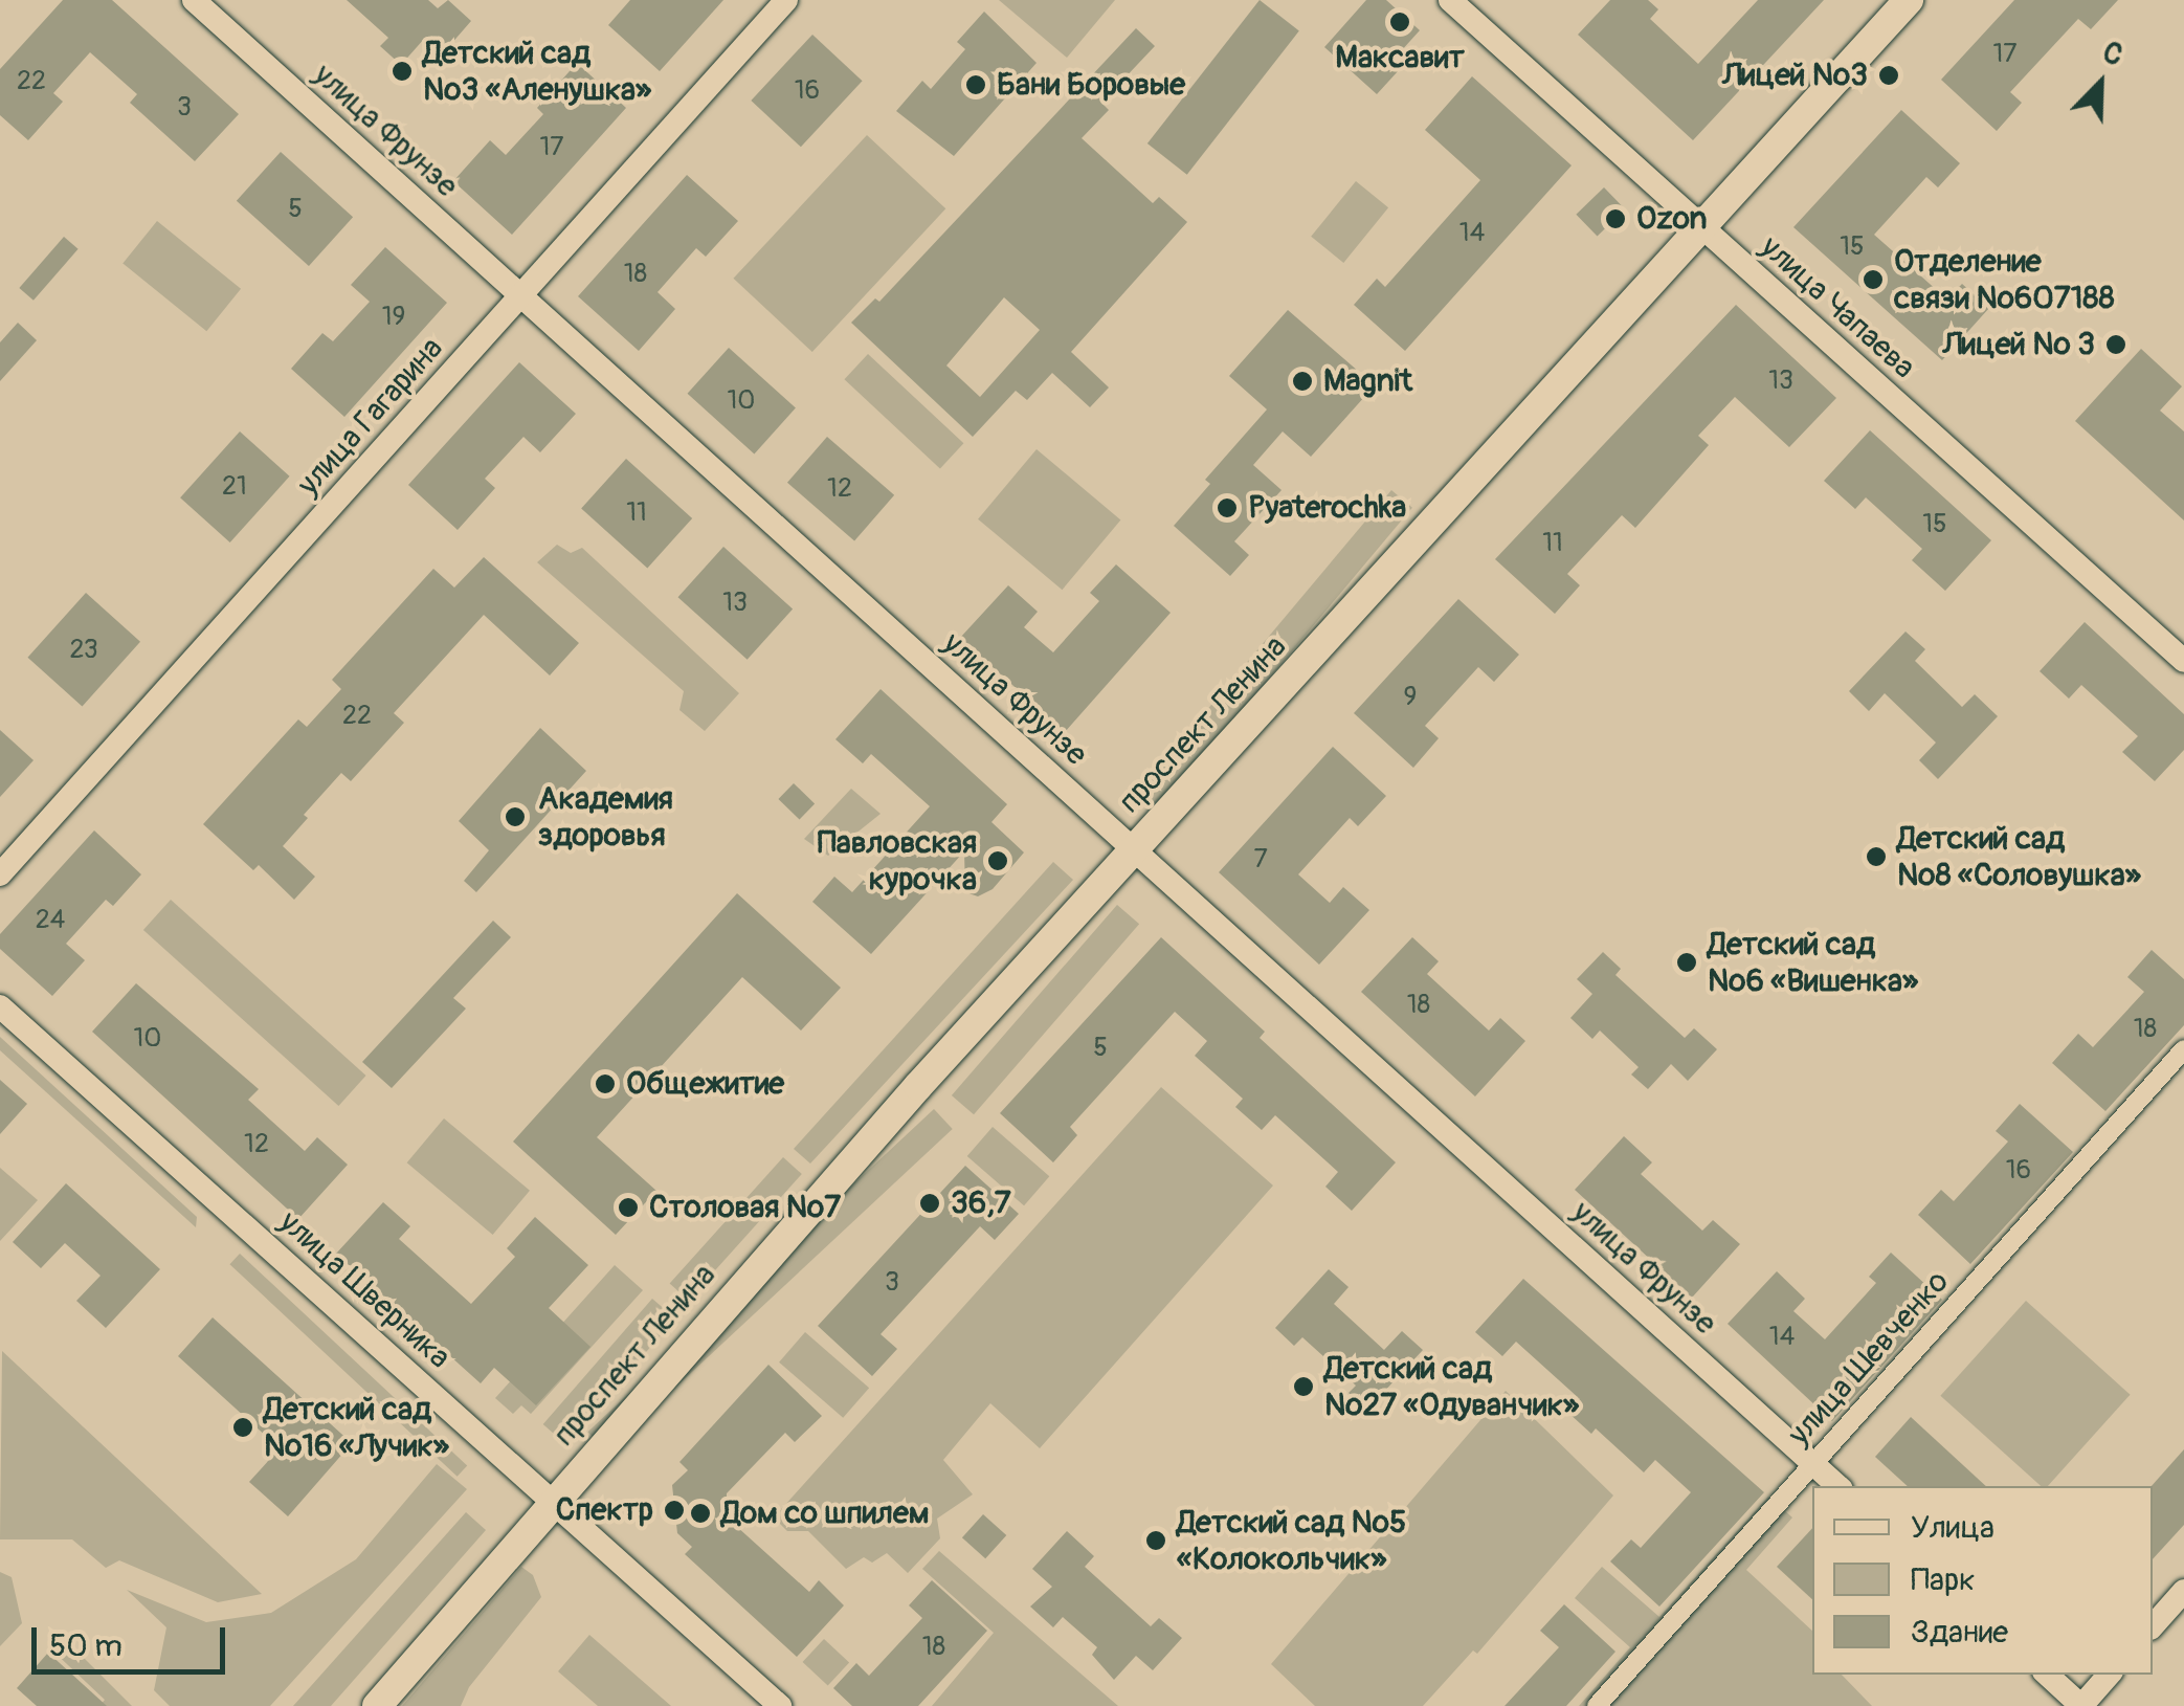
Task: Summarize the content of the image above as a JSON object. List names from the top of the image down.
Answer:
{
  "streets": {
    "street": [
      "улица Фрунзе",
      "улица Чапаева",
      "улица Гагарина",
      "проспект Ленина",
      "улица Шверника",
      "улица Шевченко"
    ]
  },
  "crossings": [
    ["улица Фрунзе", "улица Гагарина"],
    ["улица Фрунзе", "проспект Ленина"],
    ["улица Фрунзе", "улица Шевченко"],
    ["улица Чапаева", "проспект Ленина"],
    ["проспект Ленина", "улица Шверника"]
  ],
  "places": [
    "Максавит",
    "Детский сад №3 «Аленушка»",
    "Лицей №3",
    "Бани Боровые",
    "Ozon",
    "Отделение связи №607188",
    "Лицей № 3",
    "Magnit",
    "Pyaterochka",
    "Академия здоровья",
    "Детский сад №8 «Соловушка»",
    "Павловская курочка",
    "Детский сад №6 «Вишенка»",
    "Общежитие",
    "36,7",
    "Столовая №7",
    "Детский сад №27 «Одуванчик»",
    "Детский сад №16 «Лучик»",
    "Спектр",
    "Дом со шпилем",
    "Детский сад №5 «Колокольчик»"
  ],
  "house_numbers": [
    "17",
    "22",
    "16",
    "3",
    "17",
    "5",
    "14",
    "15",
    "18",
    "19",
    "13",
    "10",
    "21",
    "12",
    "11",
    "15",
    "11",
    "13",
    "23",
    "9",
    "22",
    "7",
    "24",
    "18",
    "18",
    "10",
    "5",
    "12",
    "16",
    "3",
    "14",
    "18"
  ],
  "legend": ["Улица", "Парк", "Здание"],
  "scale_bar": "50 m",
  "north": "top right"
}
